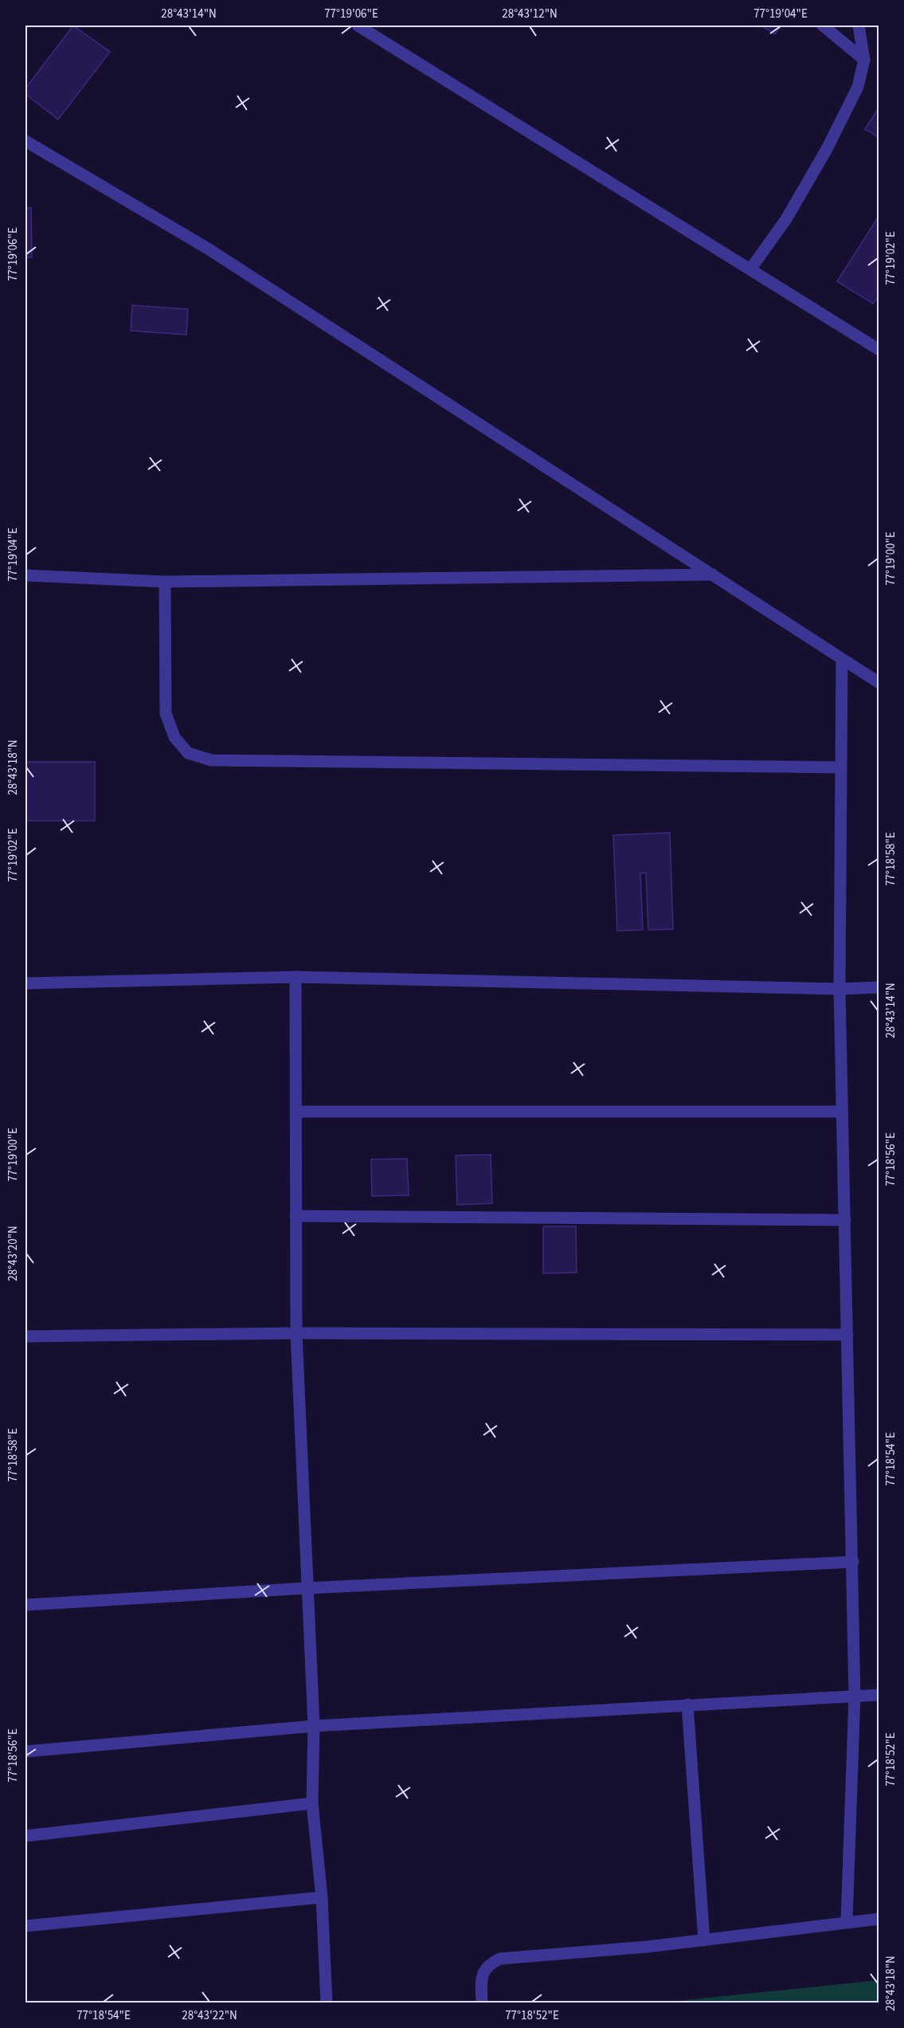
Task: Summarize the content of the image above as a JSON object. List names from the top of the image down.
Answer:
{
  "coordinates": [
    "28°43'14\"N",
    "77°19'06\"E",
    "28°43'12\"N",
    "77°19'04\"E",
    "77°19'02\"E",
    "77°19'00\"E",
    "28°43'18\"N",
    "77°18'58\"E",
    "77°18'56\"E",
    "28°43'20\"N",
    "77°18'54\"E",
    "77°18'52\"E",
    "28°43'22\"N"
  ]
}
